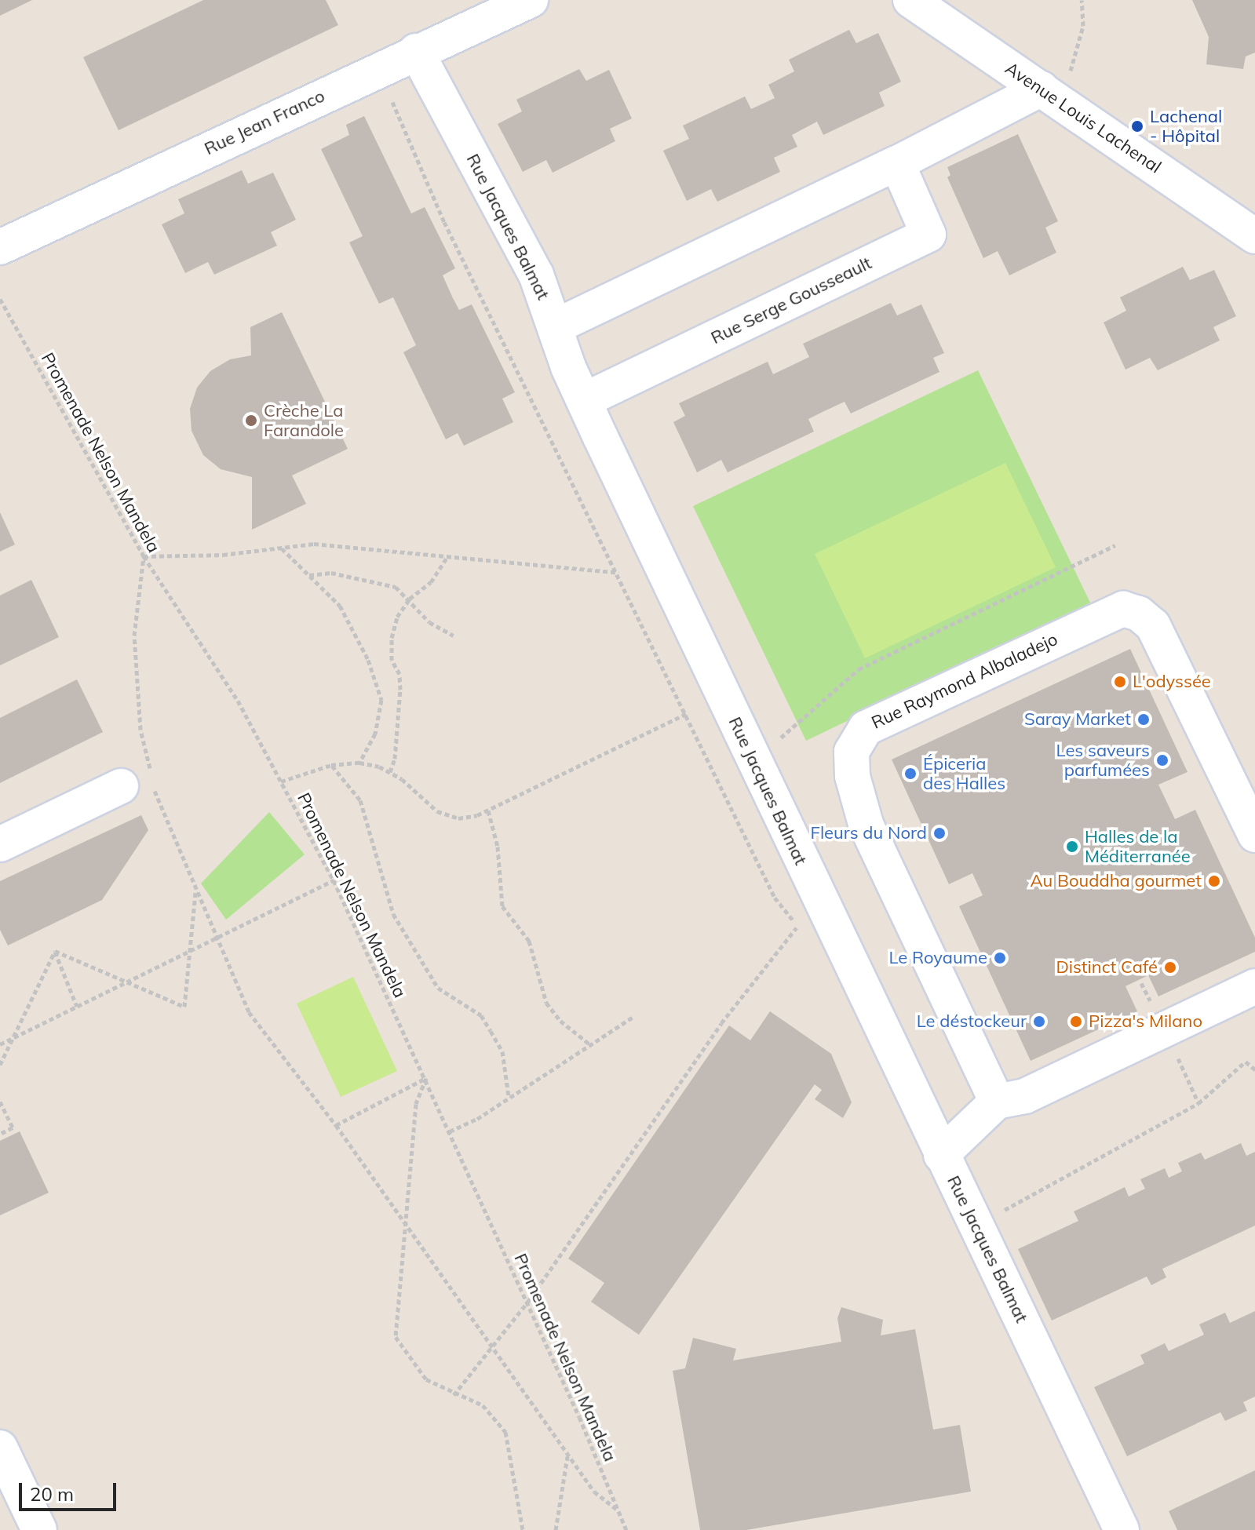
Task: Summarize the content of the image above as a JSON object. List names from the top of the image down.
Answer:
{
  "streets": {
    "street": [
      "Avenue Louis Lachenal",
      "Rue Jean Franco",
      "Rue Jacques Balmat",
      "Rue Serge Gousseault",
      "Rue Raymond Albaladejo"
    ],
    "path": ["Promenade Nelson Mandela"]
  },
  "crossings": [
    ["Rue Jean Franco", "Rue Jacques Balmat"],
    ["Rue Jacques Balmat", "Rue Serge Gousseault"]
  ],
  "places": [
    "Lachenal - Hôpital",
    "Crèche La Farandole",
    "L'odyssée",
    "Saray Market",
    "Les saveurs parfumées",
    "Épiceria des Halles",
    "Fleurs du Nord",
    "Halles de la Méditerranée",
    "Au Bouddha gourmet",
    "Le Royaume",
    "Distinct Café",
    "Le déstockeur",
    "Pizza's Milano"
  ],
  "scale_bar": "20 m"
}
